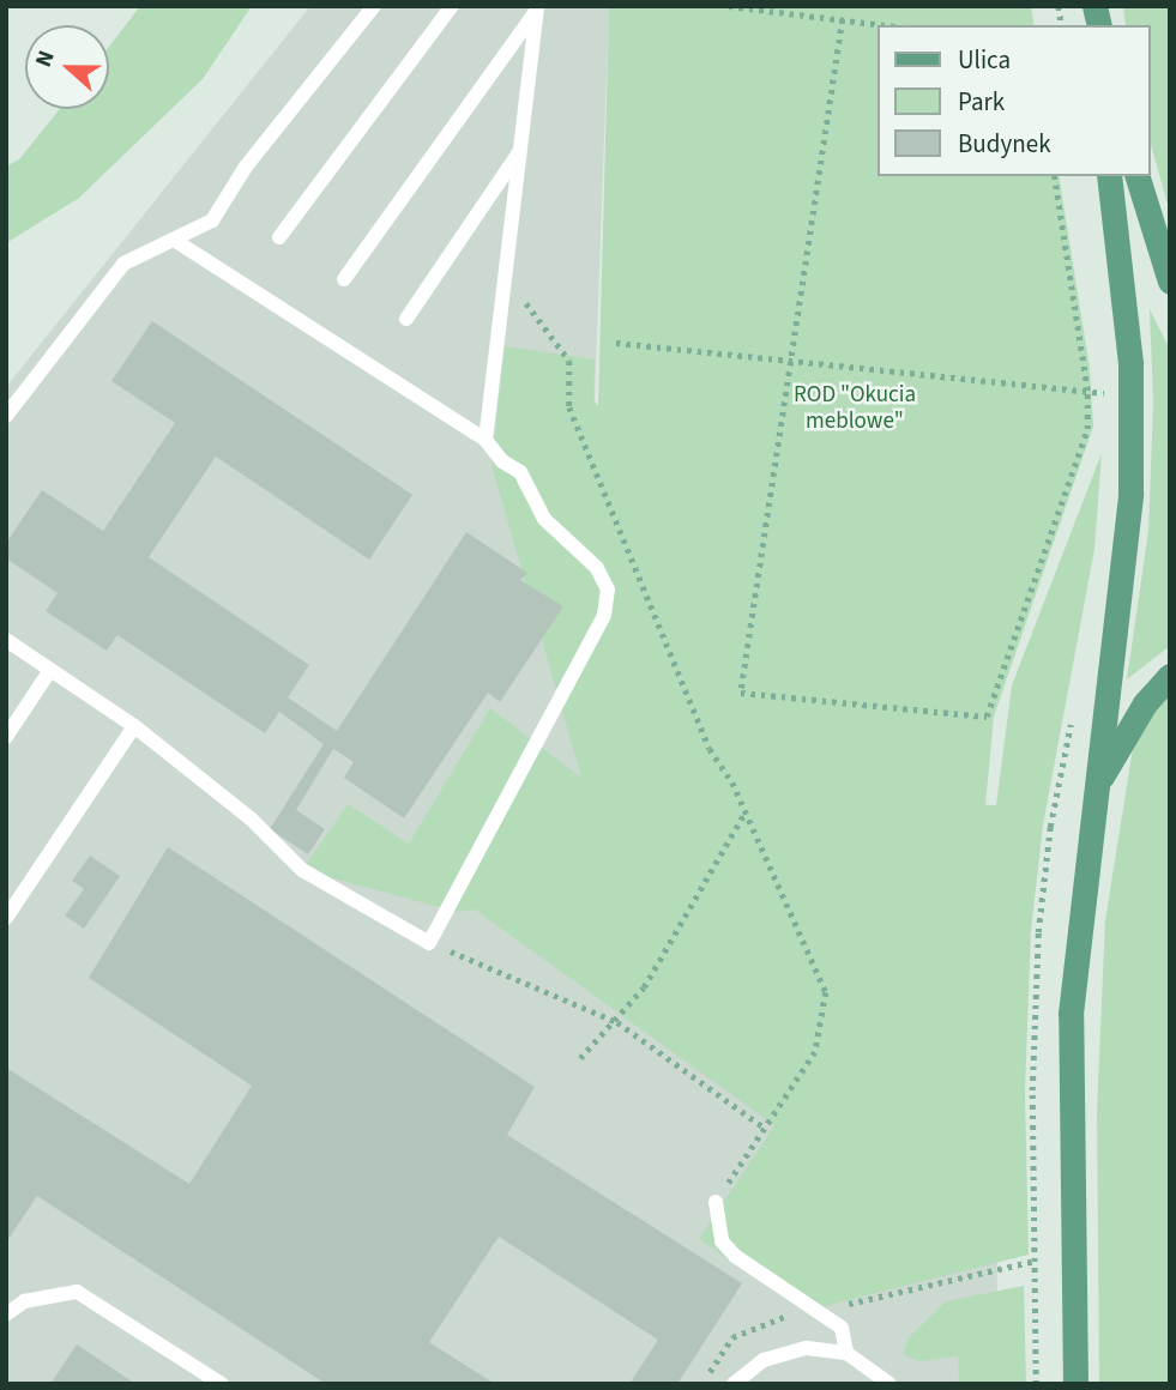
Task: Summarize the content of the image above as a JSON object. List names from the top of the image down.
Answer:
{
  "parks": ["ROD \"Okucia meblowe\""],
  "legend": ["Ulica", "Park", "Budynek"],
  "north": "left"
}
